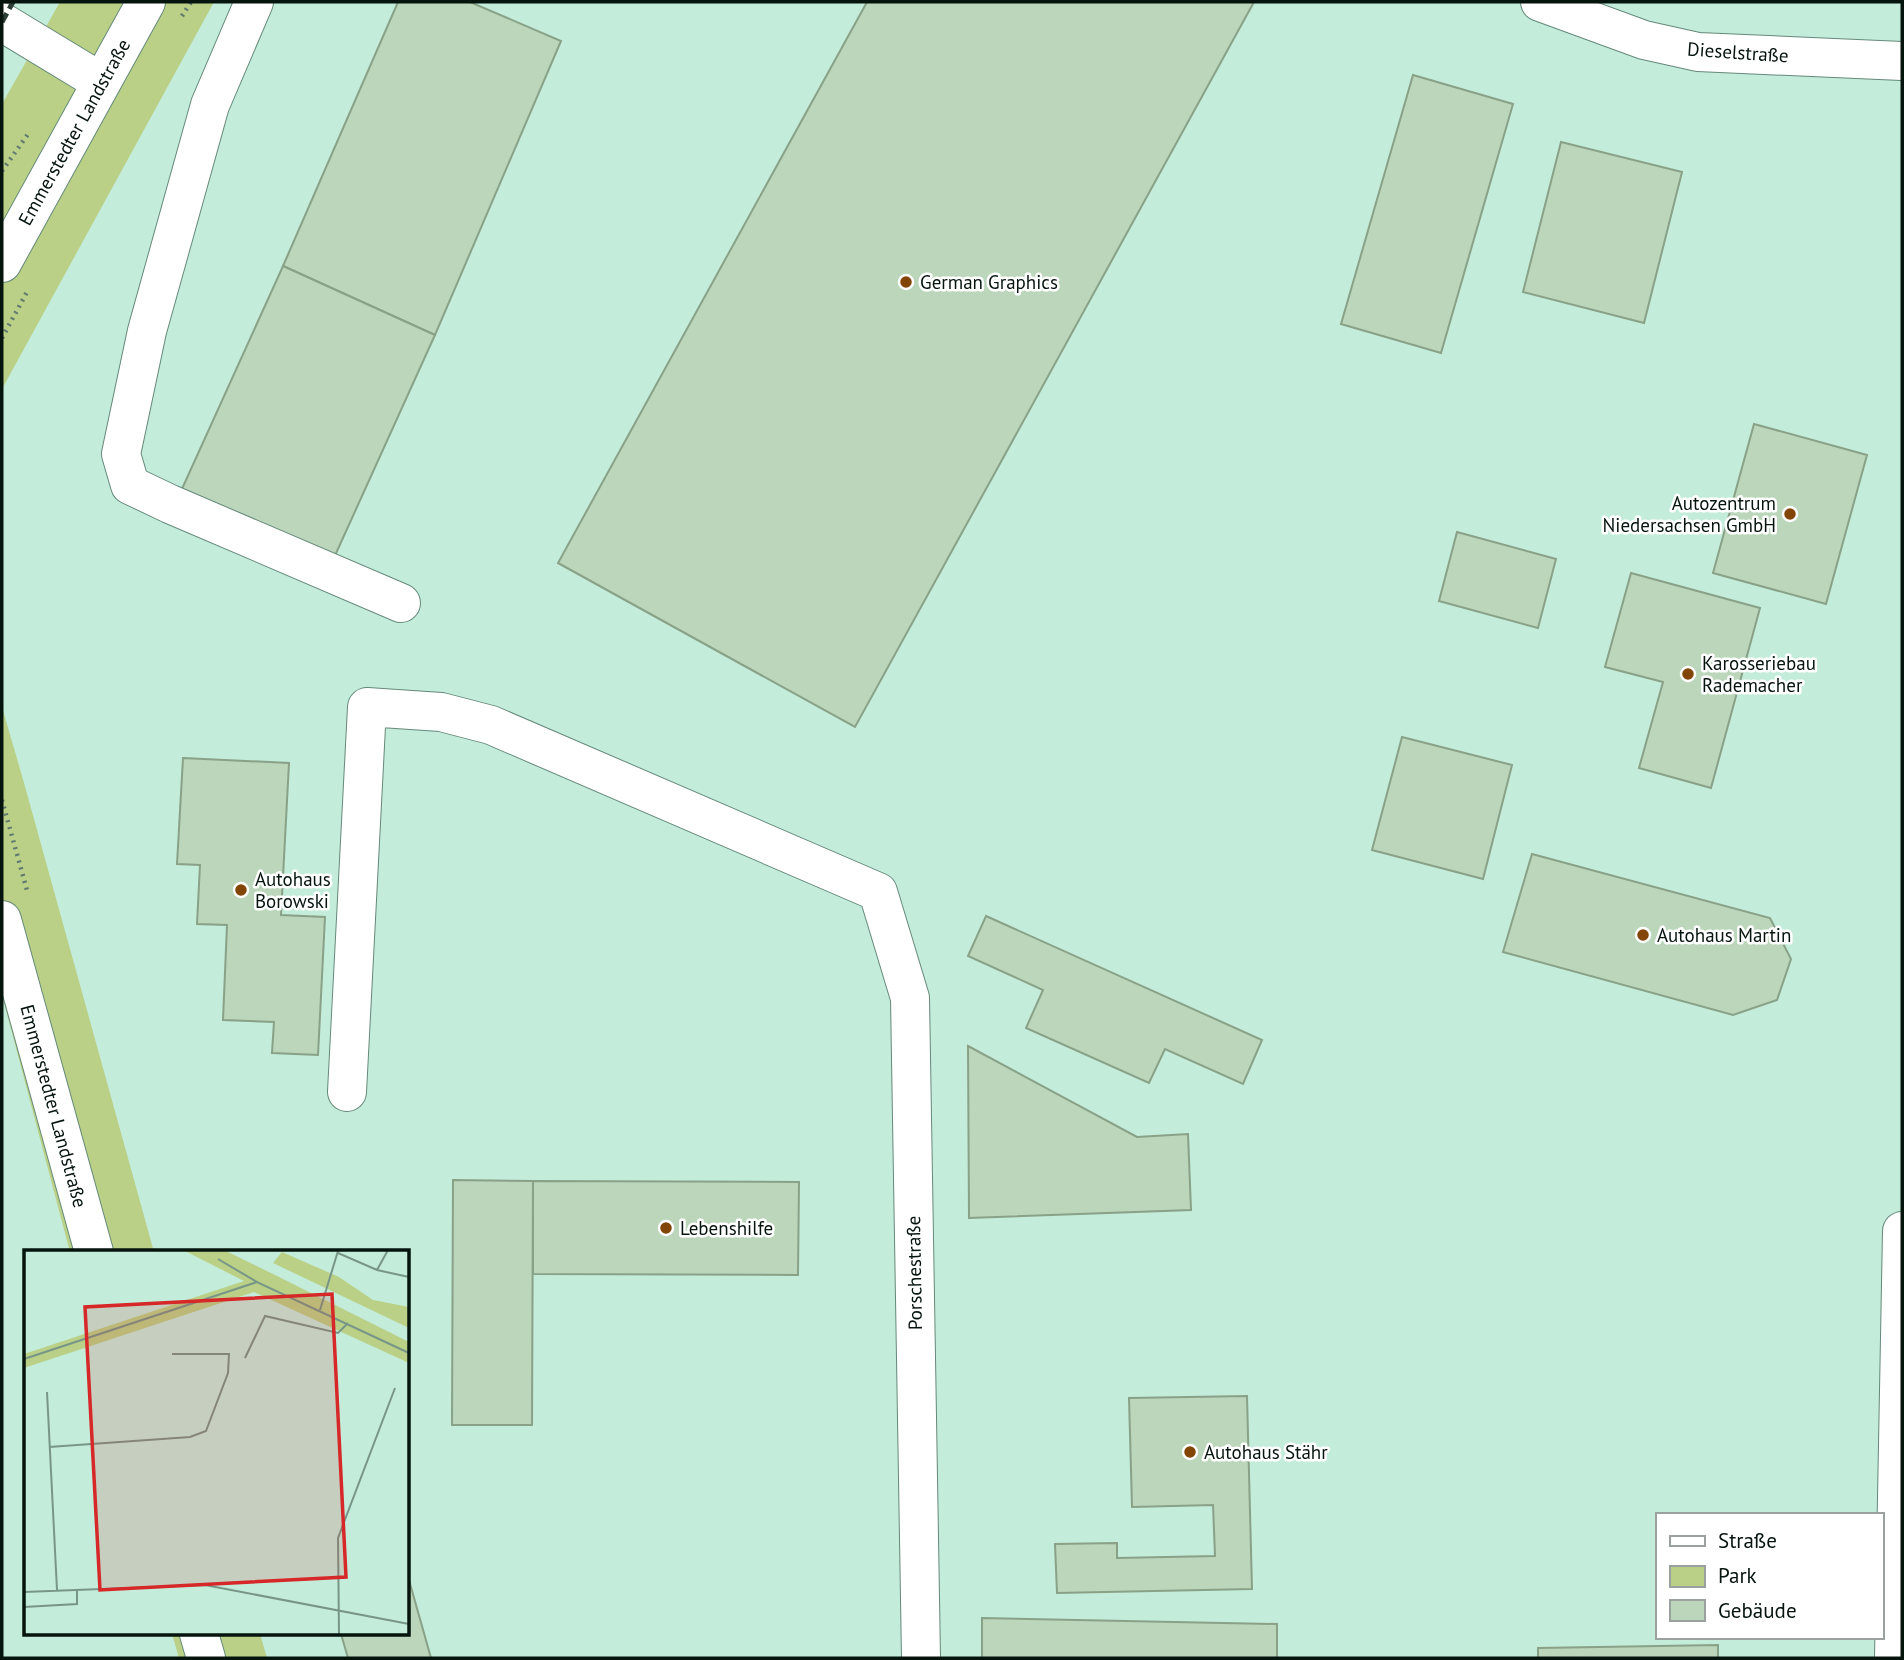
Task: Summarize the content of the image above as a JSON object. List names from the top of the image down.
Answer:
{
  "streets": {
    "street": ["Dieselstraße", "Emmerstedter Landstraße", "Porschestraße"]
  },
  "places": [
    "German Graphics",
    "Autozentrum Niedersachsen GmbH",
    "Karosseriebau Rademacher",
    "Autohaus Borowski",
    "Autohaus Martin",
    "Lebenshilfe",
    "Autohaus Stähr"
  ],
  "legend": ["Straße", "Park", "Gebäude"]
}
